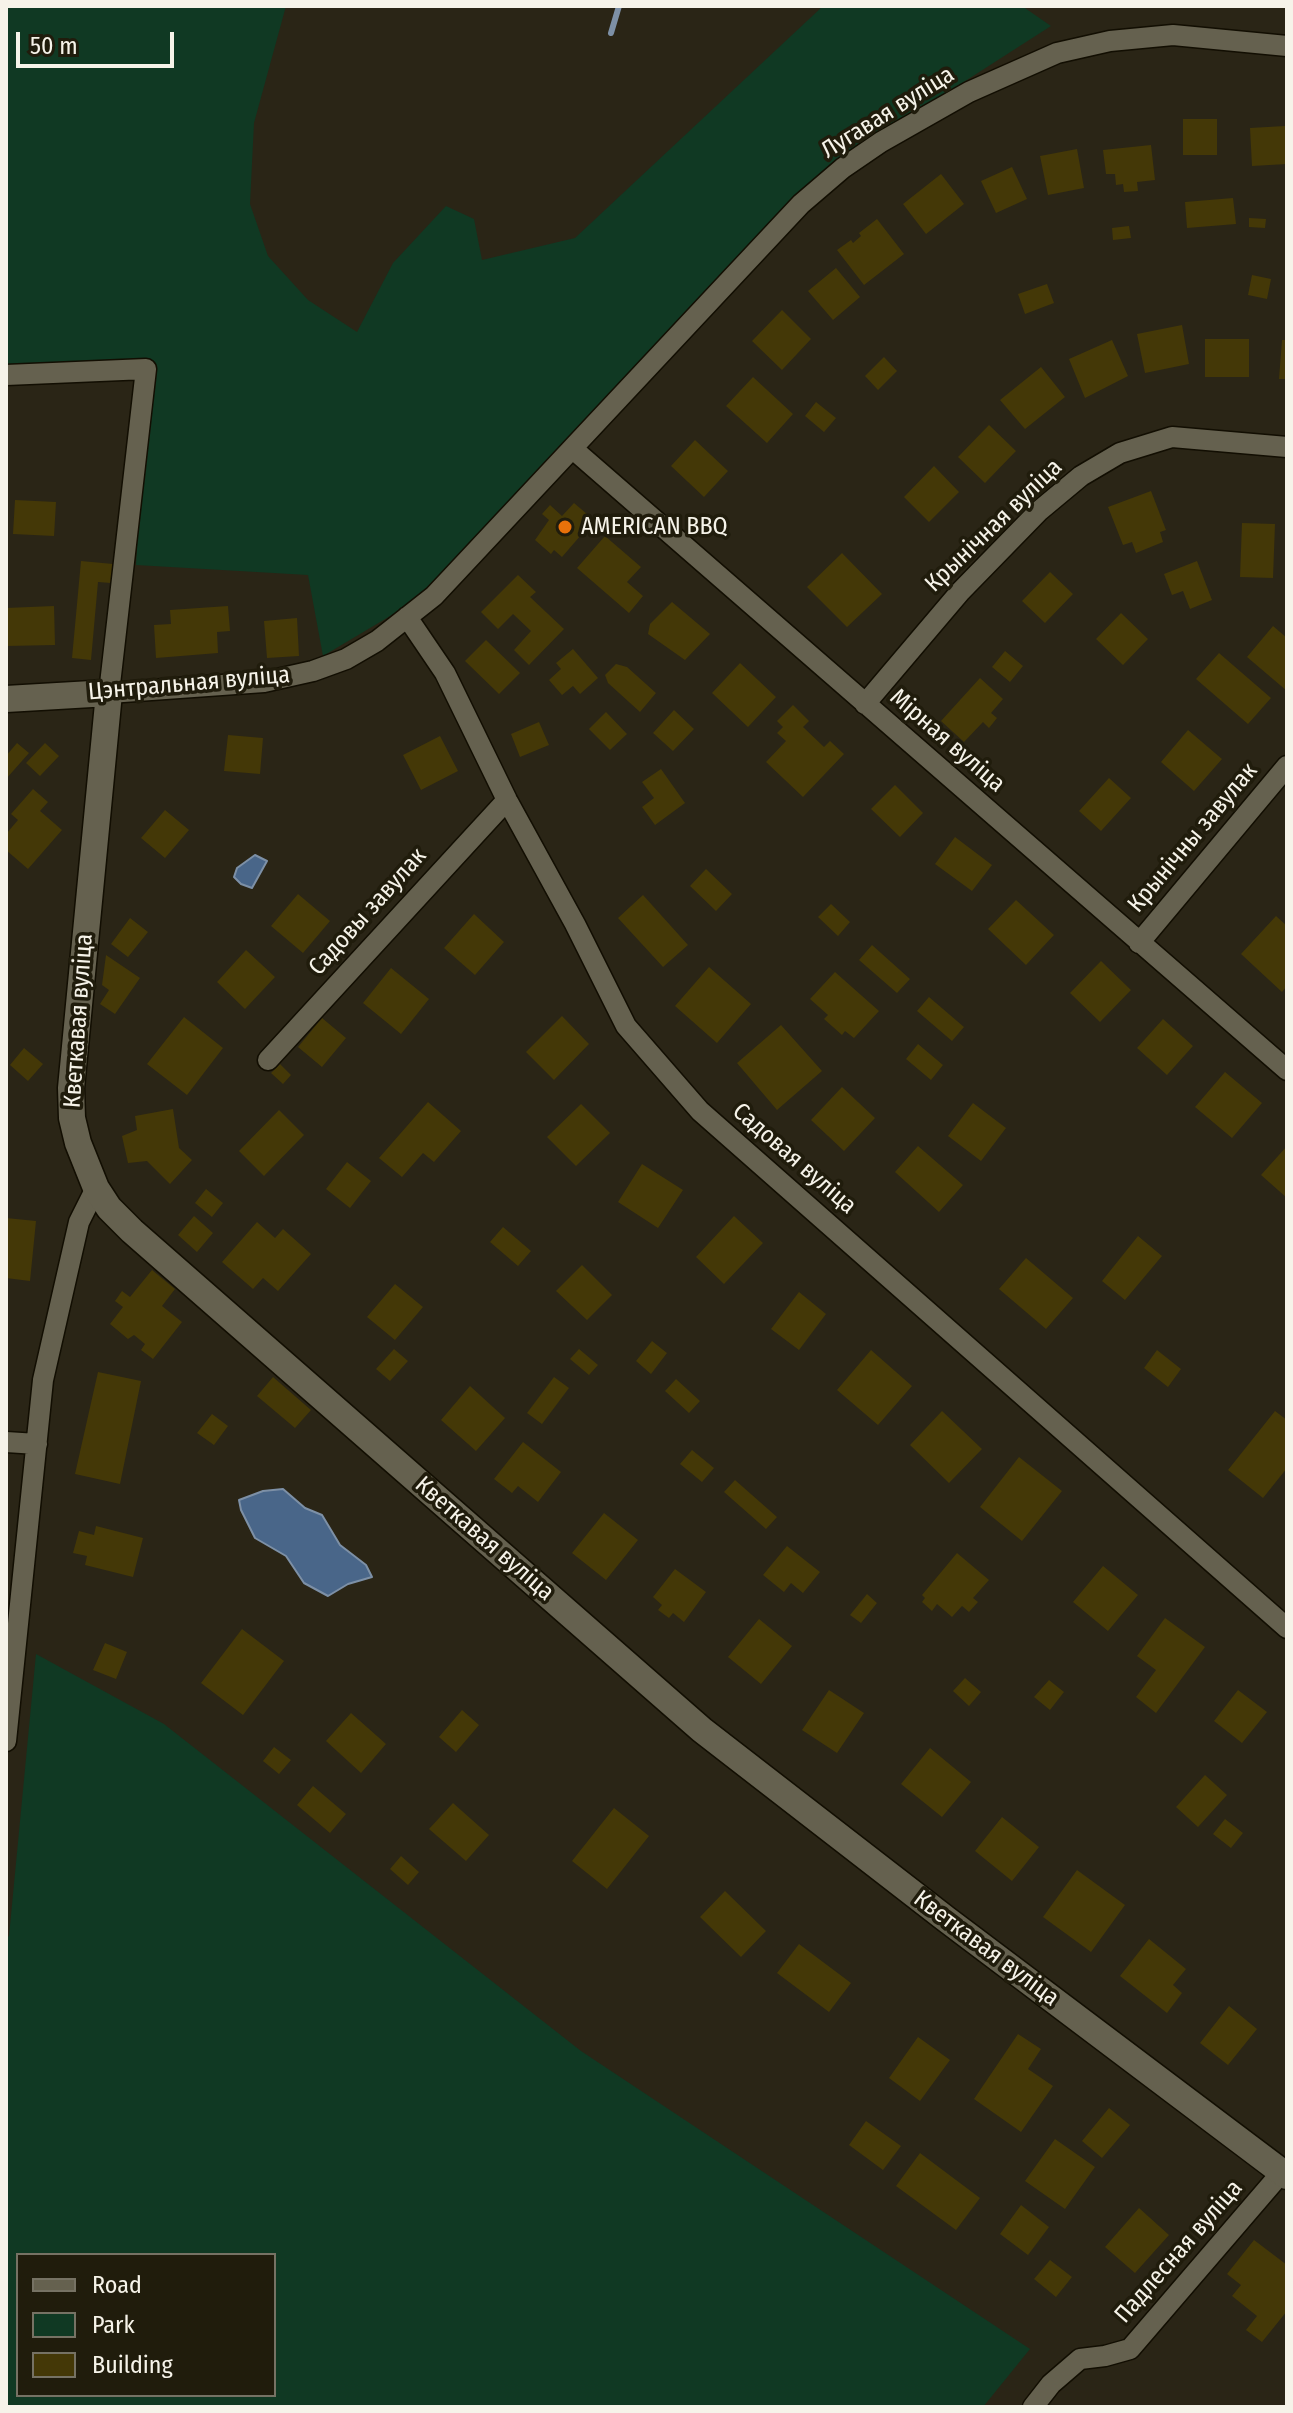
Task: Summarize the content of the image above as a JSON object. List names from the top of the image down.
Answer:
{
  "streets": {
    "street": [
      "Лугавая вуліца",
      "Крынічная вуліца",
      "Цэнтральная вуліца",
      "Мірная вуліца",
      "Крынічны завулак",
      "Садовы завулак",
      "Кветкавая вуліца",
      "Садовая вуліца",
      "Падлесная вуліца"
    ]
  },
  "crossings": [
    ["Лугавая вуліца", "Цэнтральная вуліца"],
    ["Лугавая вуліца", "Мірная вуліца"],
    ["Крынічная вуліца", "Мірная вуліца"],
    ["Цэнтральная вуліца", "Мірная вуліца"],
    ["Цэнтральная вуліца", "Кветкавая вуліца"],
    ["Цэнтральная вуліца", "Садовая вуліца"],
    ["Мірная вуліца", "Крынічны завулак"],
    ["Садовы завулак", "Садовая вуліца"],
    ["Кветкавая вуліца", "Падлесная вуліца"]
  ],
  "places": ["AMERICAN BBQ"],
  "legend": ["Road", "Park", "Building"],
  "scale_bar": "50 m"
}
